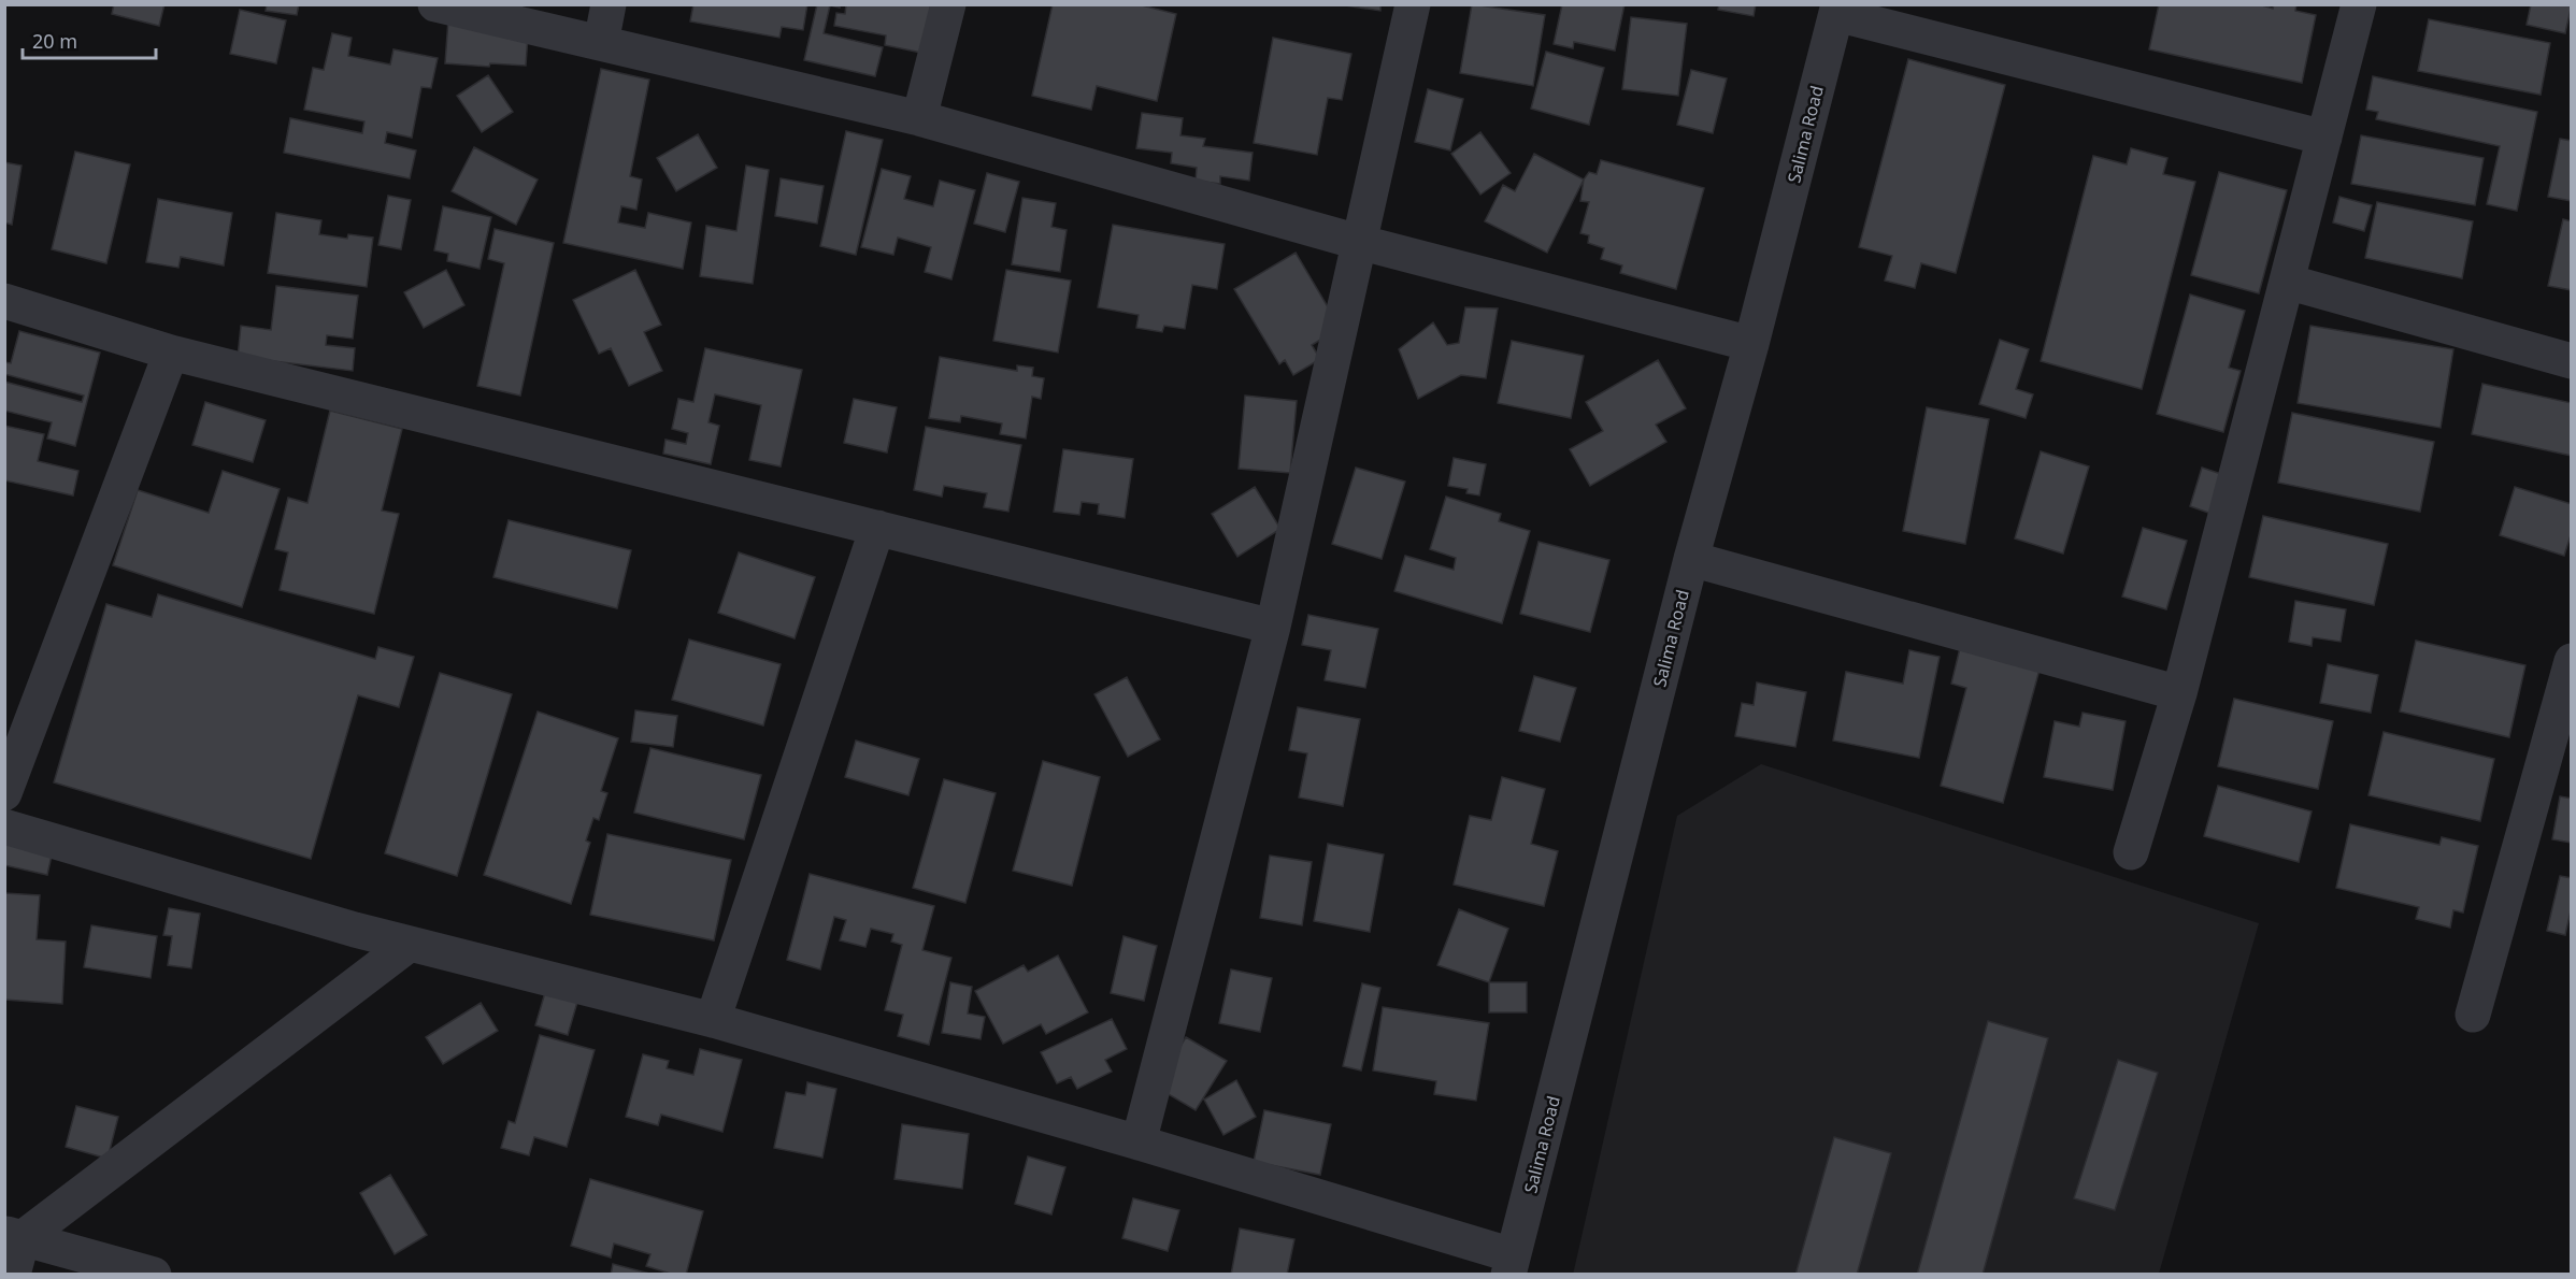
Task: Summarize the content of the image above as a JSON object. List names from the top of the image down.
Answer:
{
  "streets": {
    "street": ["Salima Road"]
  },
  "scale_bar": "20 m"
}
